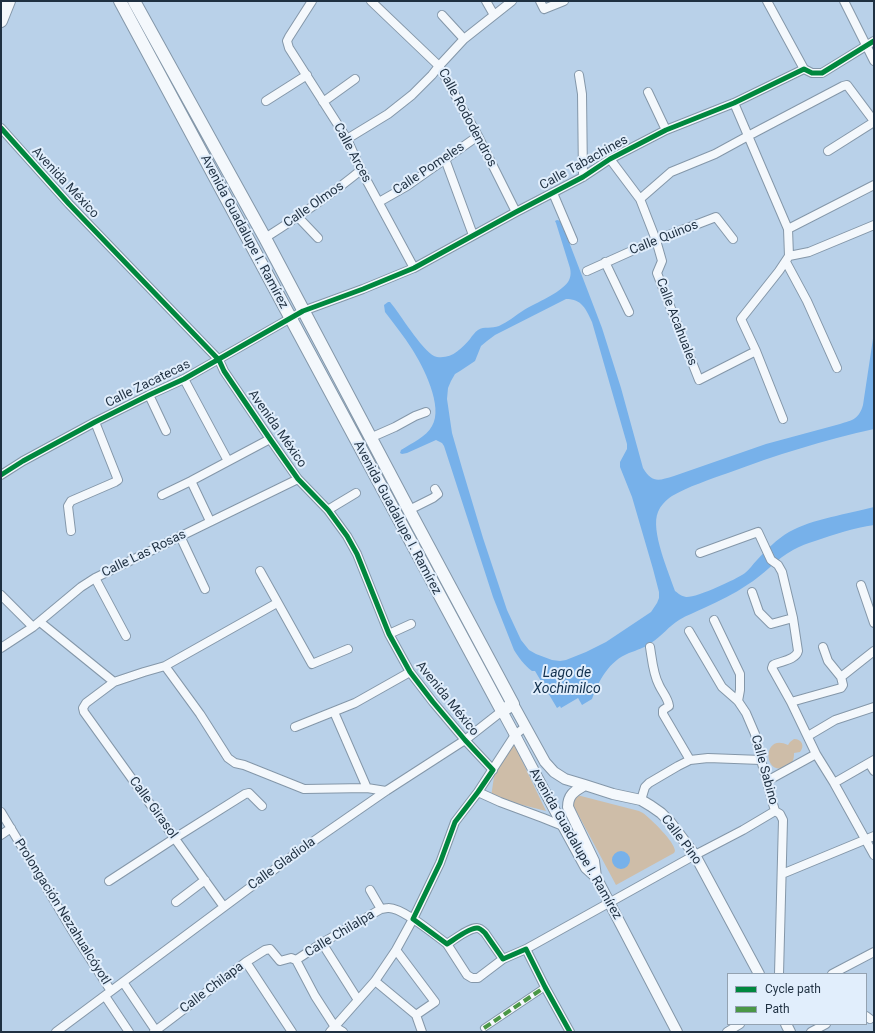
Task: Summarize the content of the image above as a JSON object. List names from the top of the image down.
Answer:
{
  "streets": {
    "main road": ["Avenida Guadalupe I. Ramírez", "Calle Gladiola"],
    "street": [
      "Calle Rododendros",
      "Calle Arces",
      "Calle Tabachines",
      "Calle Pomeles",
      "Avenida México",
      "Calle Olmos",
      "Calle Quinos",
      "Calle Acahuales",
      "Calle Zacatecas",
      "Calle Las Rosas",
      "Calle Sabino",
      "Calle Girasol",
      "Calle Pino",
      "Prolongación Nezahualcóyotl",
      "Calle Chilalpa",
      "Calle Chilapa"
    ]
  },
  "crossings": [
    ["Calle Rododendros", "Calle Tabachines"],
    ["Calle Rododendros", "Calle Pomeles"],
    ["Calle Arces", "Calle Tabachines"],
    ["Calle Arces", "Calle Pomeles"],
    ["Calle Arces", "Calle Olmos"],
    ["Calle Tabachines", "Avenida Guadalupe I. Ramírez"],
    ["Calle Tabachines", "Calle Acahuales"],
    ["Calle Tabachines", "Calle Zacatecas"],
    ["Avenida México", "Calle Zacatecas"],
    ["Avenida México", "Calle Las Rosas"],
    ["Avenida México", "Calle Gladiola"],
    ["Calle Olmos", "Avenida Guadalupe I. Ramírez"],
    ["Avenida Guadalupe I. Ramírez", "Calle Zacatecas"],
    ["Avenida Guadalupe I. Ramírez", "Calle Pino"],
    ["Avenida Guadalupe I. Ramírez", "Calle Gladiola"],
    ["Calle Quinos", "Calle Acahuales"],
    ["Calle Girasol", "Calle Gladiola"],
    ["Calle Gladiola", "Prolongación Nezahualcóyotl"],
    ["Calle Gladiola", "Calle Chilapa"],
    ["Calle Chilalpa", "Calle Chilapa"]
  ],
  "water": ["Lago de Xochimilco"],
  "legend": ["Cycle path", "Path"]
}
